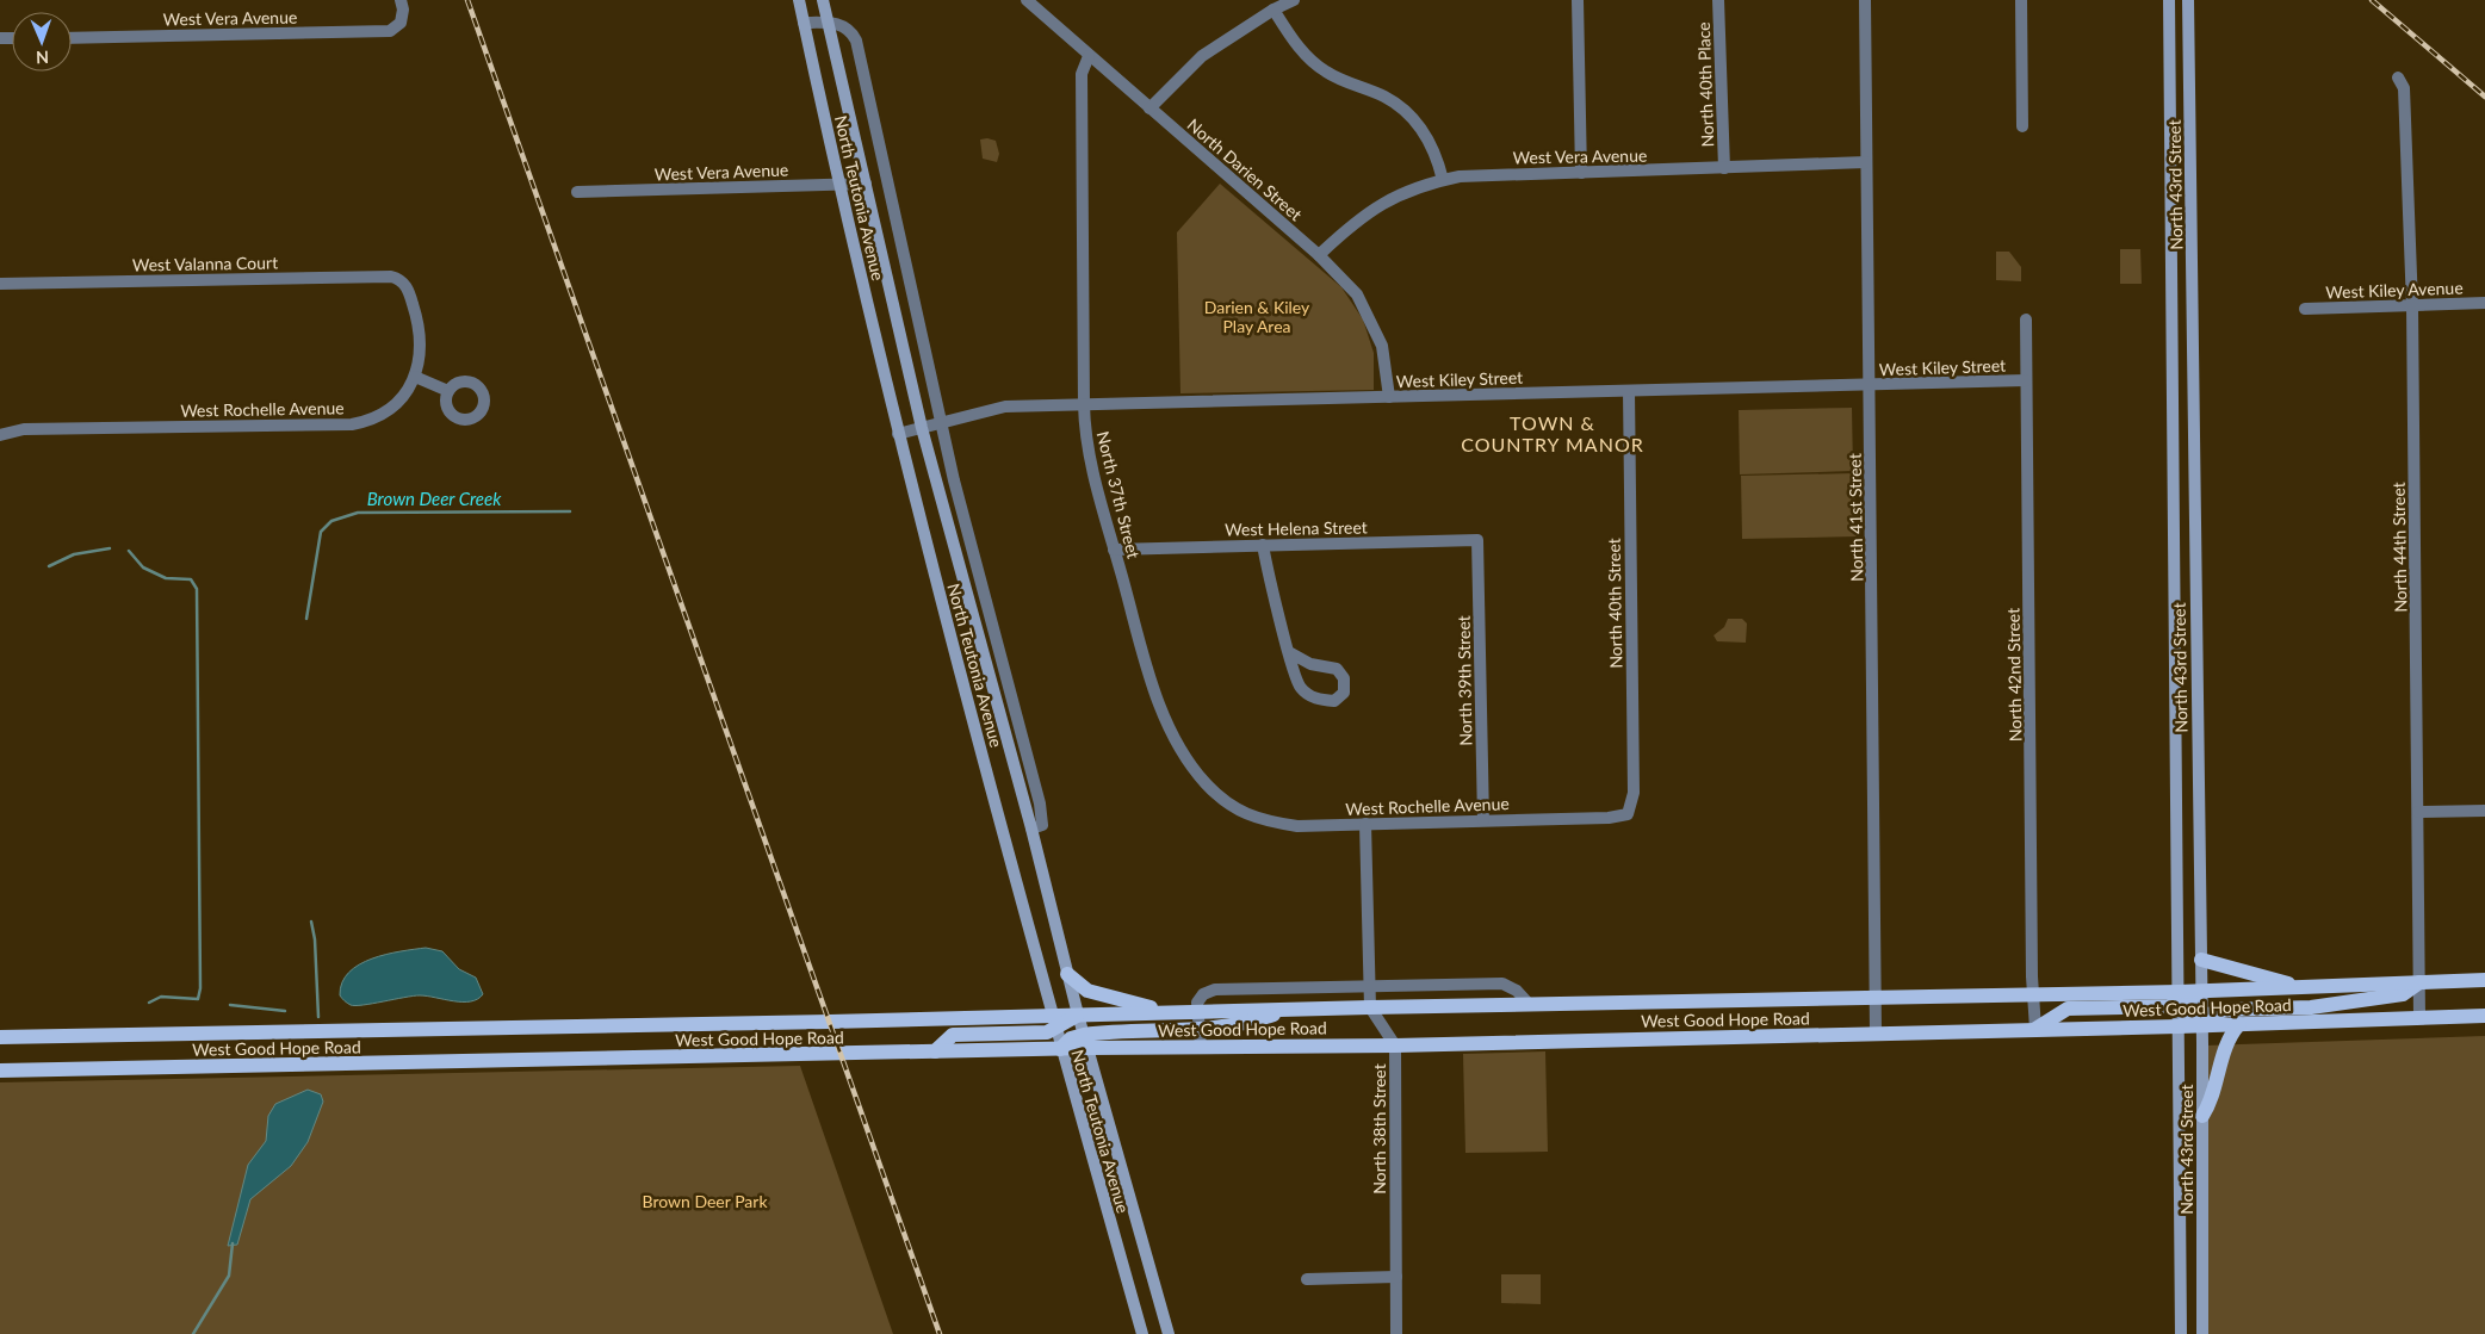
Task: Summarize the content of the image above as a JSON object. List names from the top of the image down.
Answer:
{
  "streets": {
    "main road": ["North 43rd Street", "North Teutonia Avenue", "West Good Hope Road"],
    "street": [
      "West Vera Avenue",
      "North 40th Place",
      "North Darien Street",
      "West Valanna Court",
      "West Kiley Avenue",
      "West Kiley Street",
      "West Rochelle Avenue",
      "North 37th Street",
      "North 41st Street",
      "West Helena Street",
      "North 44th Street",
      "North 40th Street",
      "North 42nd Street",
      "North 39th Street",
      "North 38th Street"
    ]
  },
  "crossings": [
    ["West Vera Avenue", "North 40th Place"],
    ["West Vera Avenue", "North Darien Street"],
    ["West Vera Avenue", "North Teutonia Avenue"],
    ["West Vera Avenue", "North 41st Street"],
    ["North Darien Street", "West Kiley Street"],
    ["North Darien Street", "North 37th Street"],
    ["North 43rd Street", "West Good Hope Road"],
    ["North Teutonia Avenue", "West Kiley Street"],
    ["North Teutonia Avenue", "West Good Hope Road"],
    ["West Valanna Court", "West Rochelle Avenue"],
    ["West Kiley Avenue", "North 44th Street"],
    ["West Kiley Street", "North 37th Street"],
    ["West Kiley Street", "North 41st Street"],
    ["West Kiley Street", "North 40th Street"],
    ["West Kiley Street", "North 42nd Street"],
    ["West Rochelle Avenue", "North 37th Street"],
    ["West Rochelle Avenue", "North 40th Street"],
    ["West Rochelle Avenue", "North 39th Street"],
    ["North 37th Street", "West Helena Street"],
    ["North 41st Street", "West Good Hope Road"],
    ["West Helena Street", "North 39th Street"],
    ["North 44th Street", "West Good Hope Road"],
    ["North 42nd Street", "West Good Hope Road"],
    ["West Good Hope Road", "North 38th Street"]
  ],
  "districts": ["TOWN & COUNTRY MANOR"],
  "water": ["Brown Deer Creek"],
  "parks": ["Darien & Kiley Play Area", "Brown Deer Park"],
  "north": "bottom"
}
